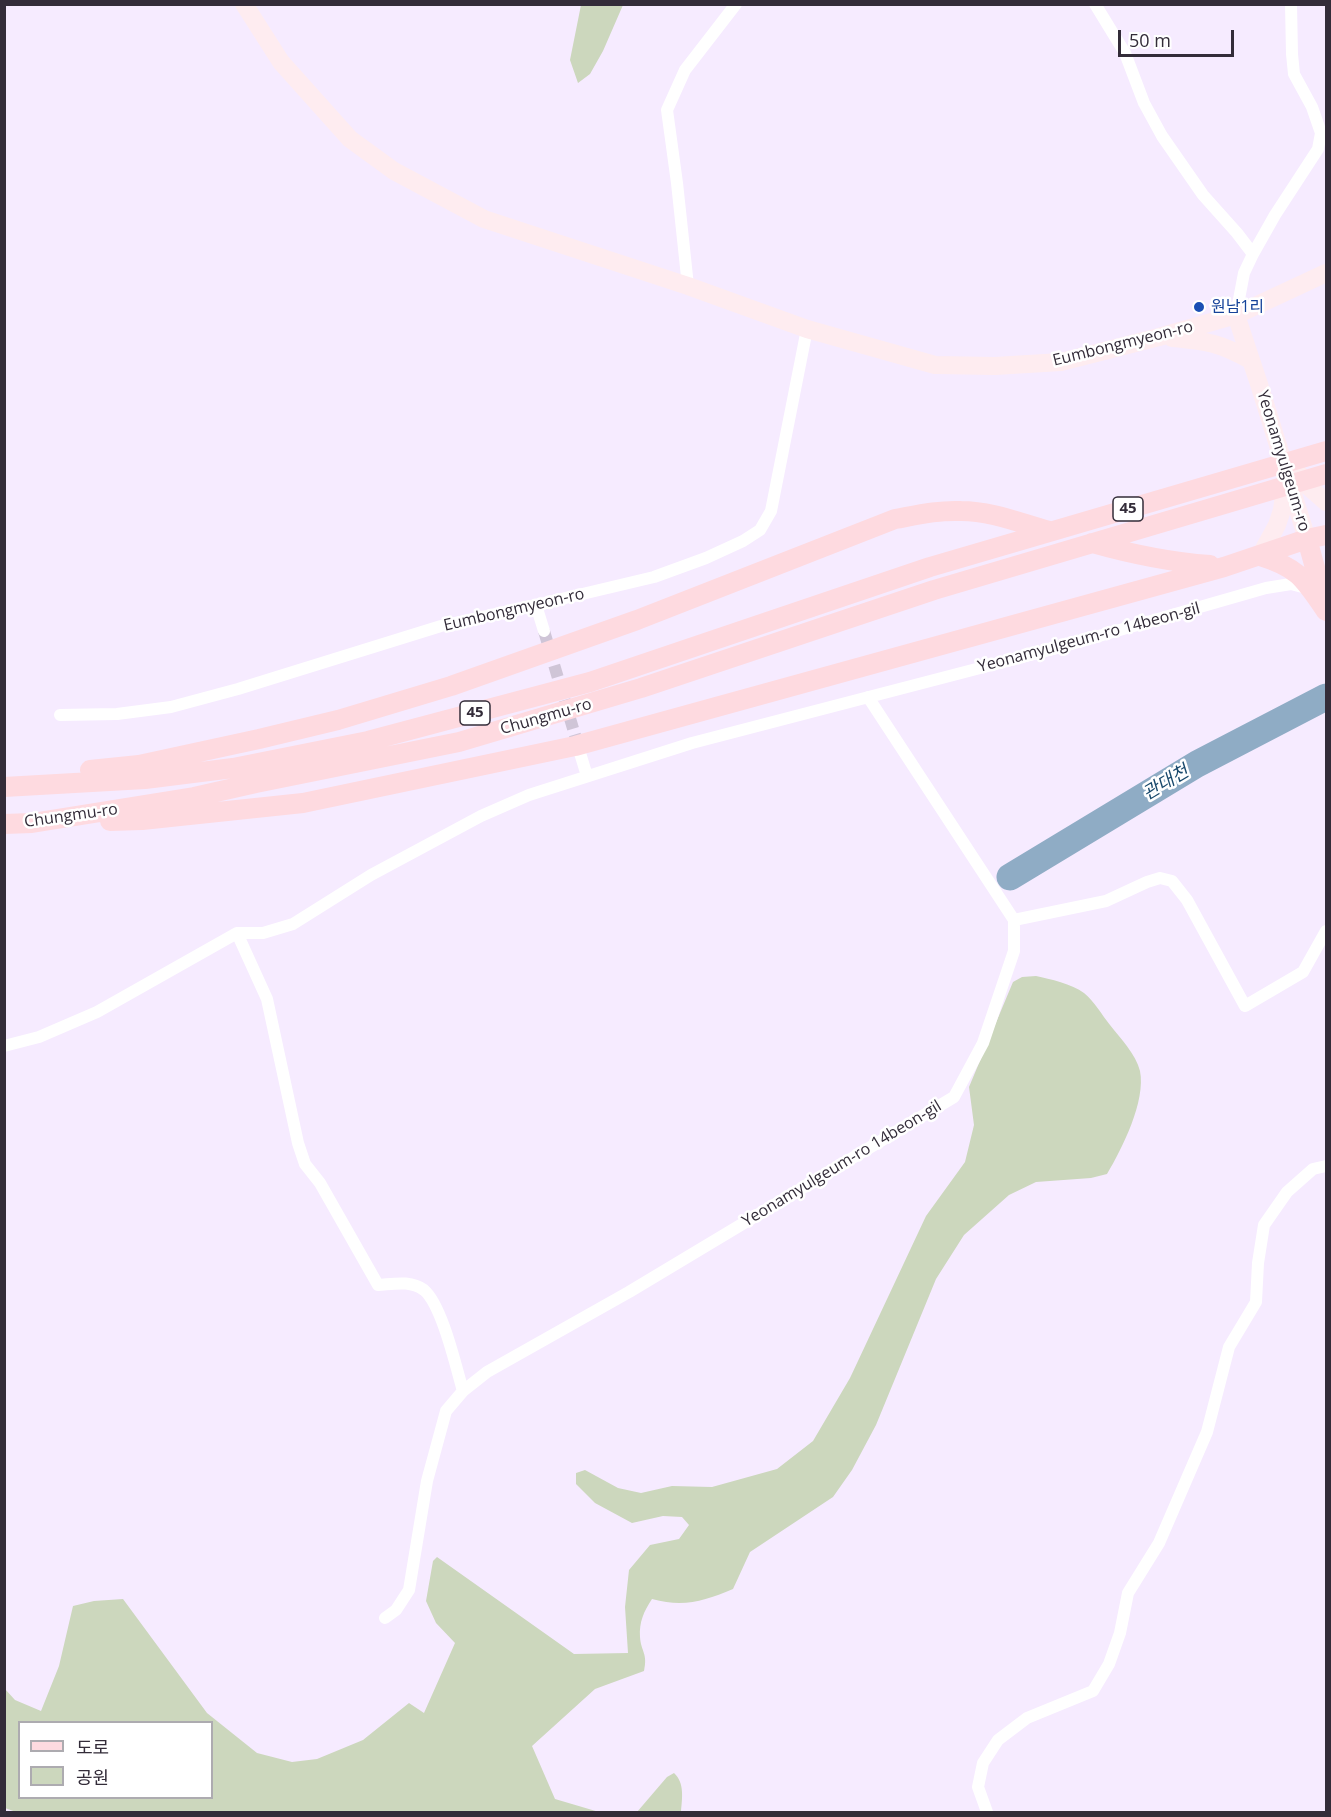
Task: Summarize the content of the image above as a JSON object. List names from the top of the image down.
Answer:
{
  "streets": {
    "main road": ["Yeonamyulgeum-ro", "45", "Chungmu-ro"],
    "street": ["Eumbongmyeon-ro", "Yeonamyulgeum-ro 14beon-gil"]
  },
  "crossings": [
    ["Eumbongmyeon-ro", "Yeonamyulgeum-ro"]
  ],
  "water": ["관대천"],
  "places": ["원남1리"],
  "legend": ["도로", "공원"],
  "scale_bar": "50 m"
}
